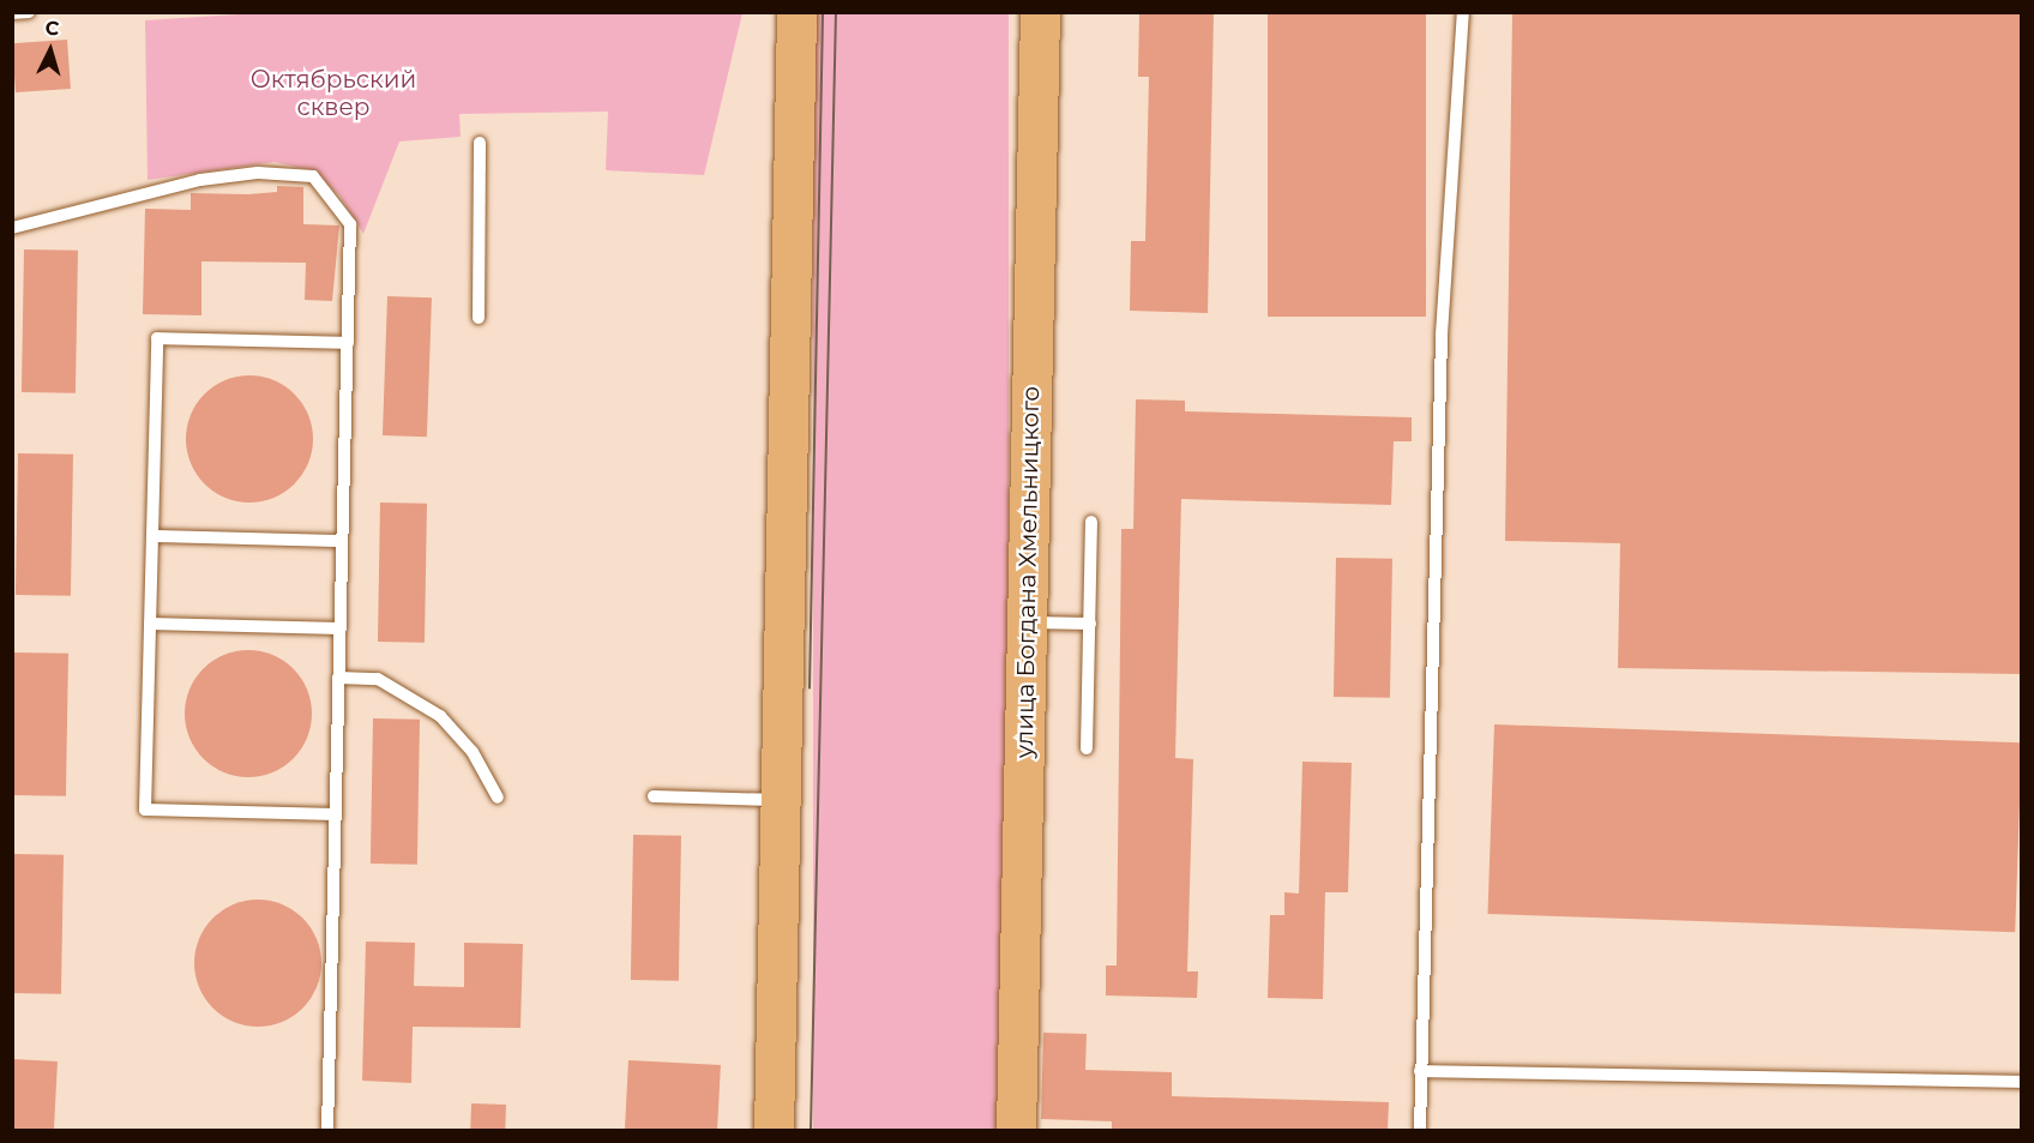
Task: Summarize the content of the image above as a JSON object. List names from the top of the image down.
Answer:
{
  "streets": {
    "main road": ["улица Богдана Хмельницкого"]
  },
  "parks": ["Октябрьский сквер"],
  "north": "top"
}
